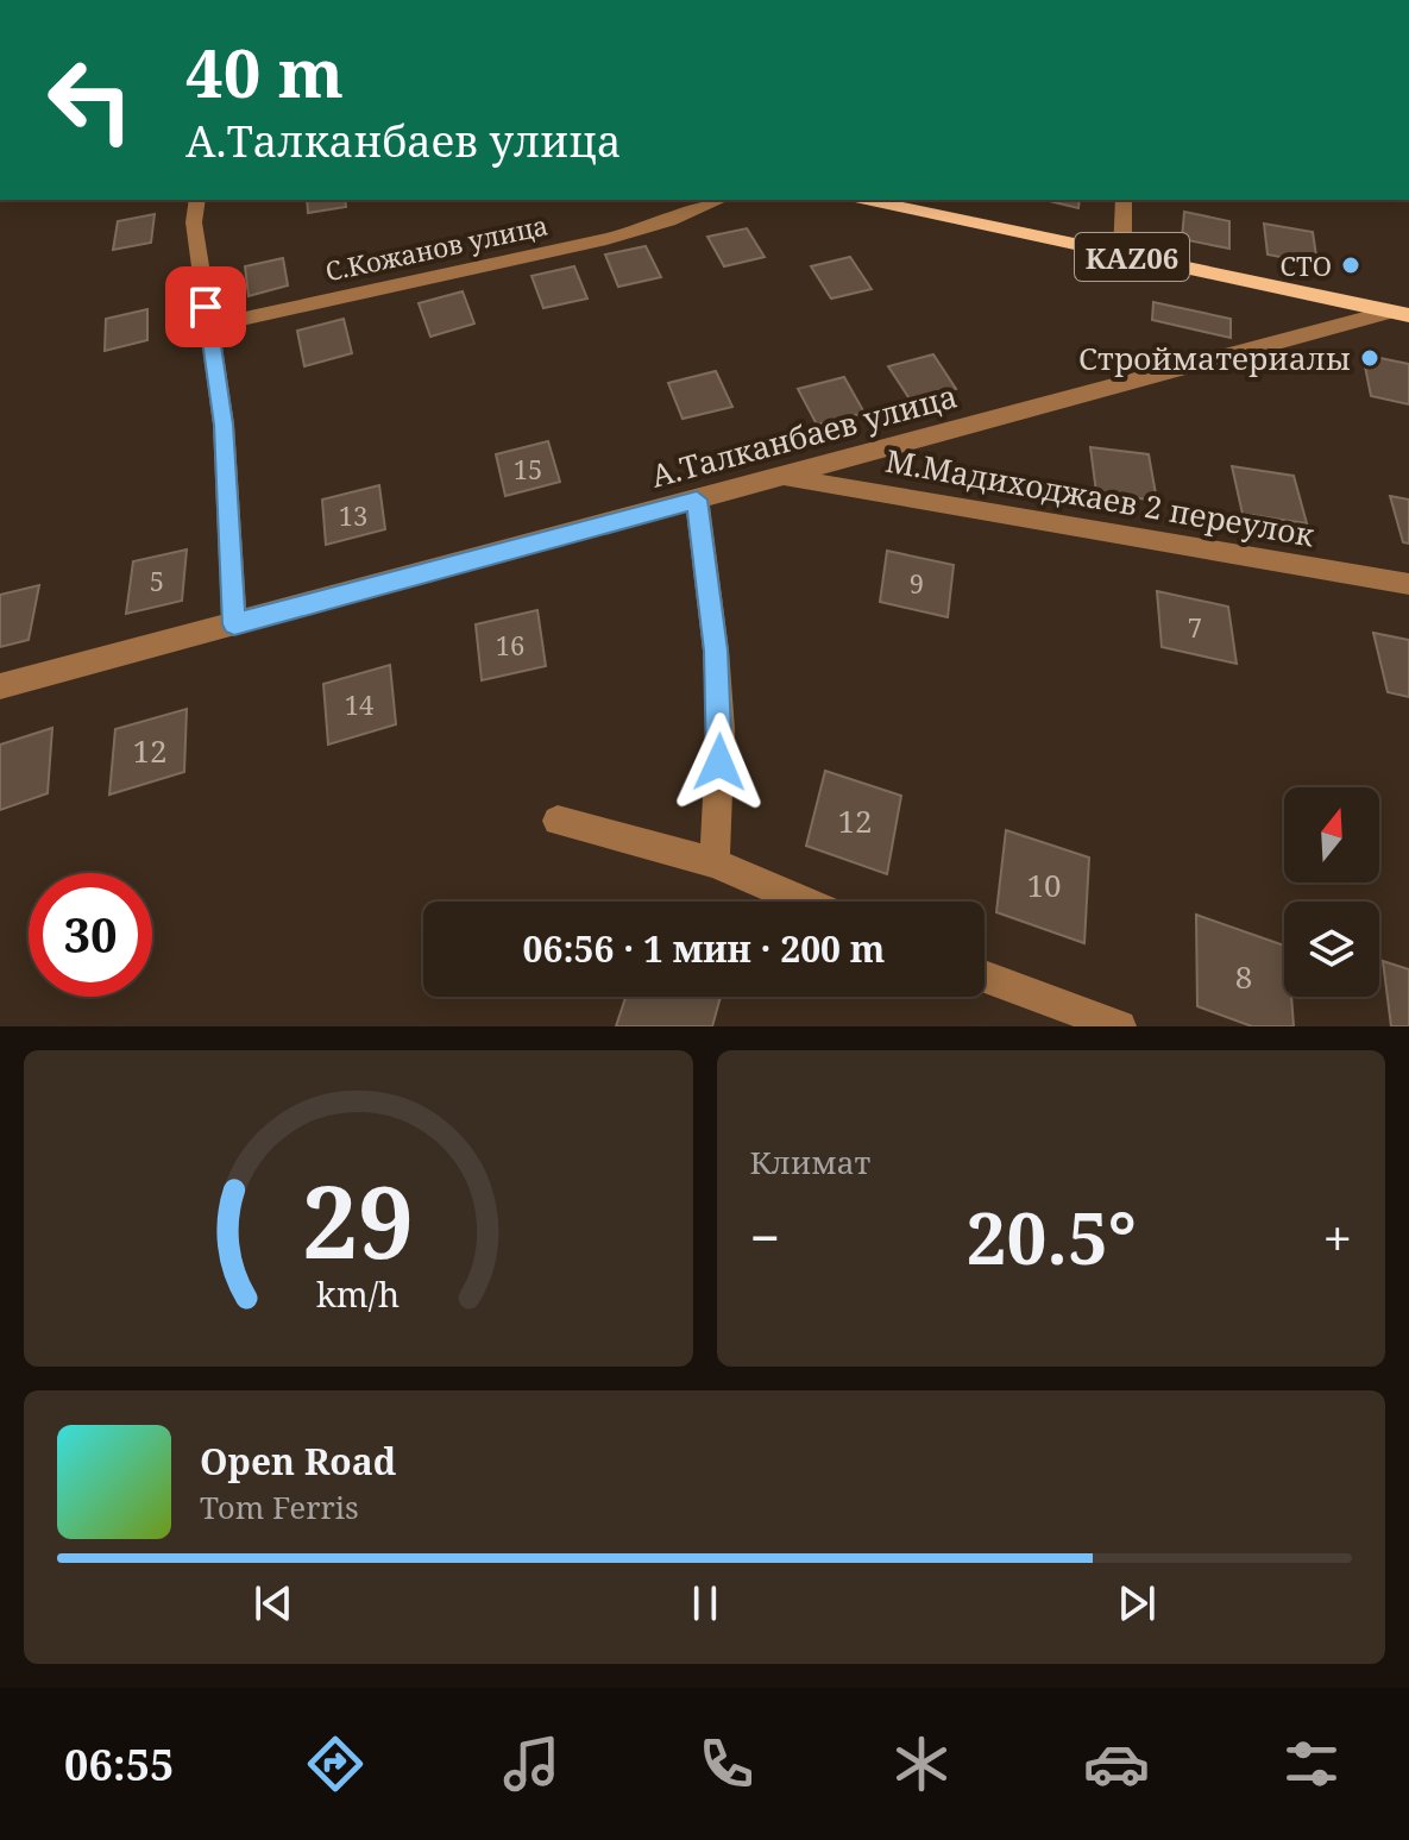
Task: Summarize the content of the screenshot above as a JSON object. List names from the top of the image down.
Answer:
{
  "streets": {
    "main road": ["KАZ06"],
    "street": ["С.Кожанов улица", "А.Талканбаев улица", "М.Мадиходжаев 2 переулок"]
  },
  "crossings": [
    ["KАZ06", "А.Талканбаев улица"],
    ["А.Талканбаев улица", "М.Мадиходжаев 2 переулок"]
  ],
  "places": ["СТО", "Стройматериалы"],
  "house_numbers": [
    "15",
    "13",
    "5",
    "9",
    "7",
    "16",
    "14",
    "12",
    "12",
    "10",
    "8"
  ],
  "north": "top",
  "page": {
    "turn": ["40 m", "А.Талканбаев улица"],
    "limit": "30",
    "trip": "06:56 · 1 мин · 200 m",
    "tile": "Климат",
    "heat": ["−", "20.5°", "+"],
    "song": ["Open Road", "Tom Ferris"],
    "tabs": "06:55",
    "gauge": ["29", "km/h"]
  }
}
